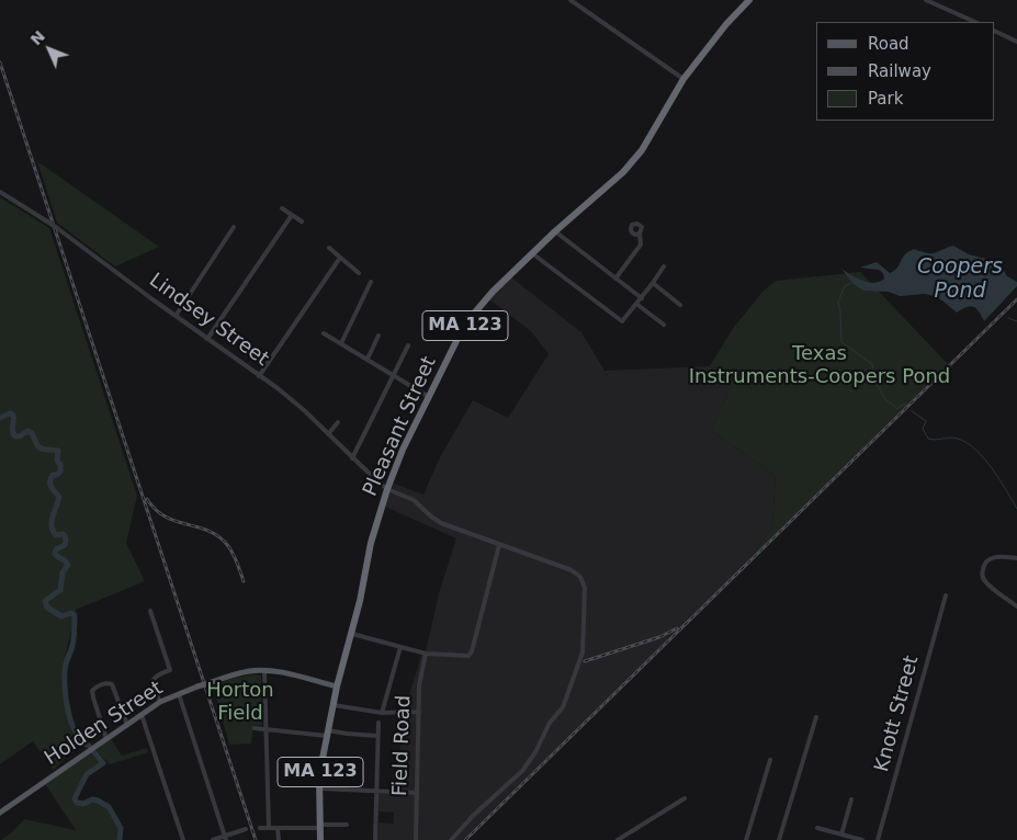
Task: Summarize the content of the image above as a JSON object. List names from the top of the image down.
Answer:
{
  "streets": {
    "highway": ["MA 123", "Pleasant Street"],
    "main road": ["Holden Street"],
    "street": ["Lindsey Street", "Knott Street", "Field Road"]
  },
  "crossings": [
    ["Lindsey Street", "Pleasant Street"],
    ["Pleasant Street", "Holden Street"]
  ],
  "water": ["Coopers Pond"],
  "parks": ["Texas Instruments-Coopers Pond", "Horton Field"],
  "legend": ["Road", "Railway", "Park"],
  "north": "top left"
}
